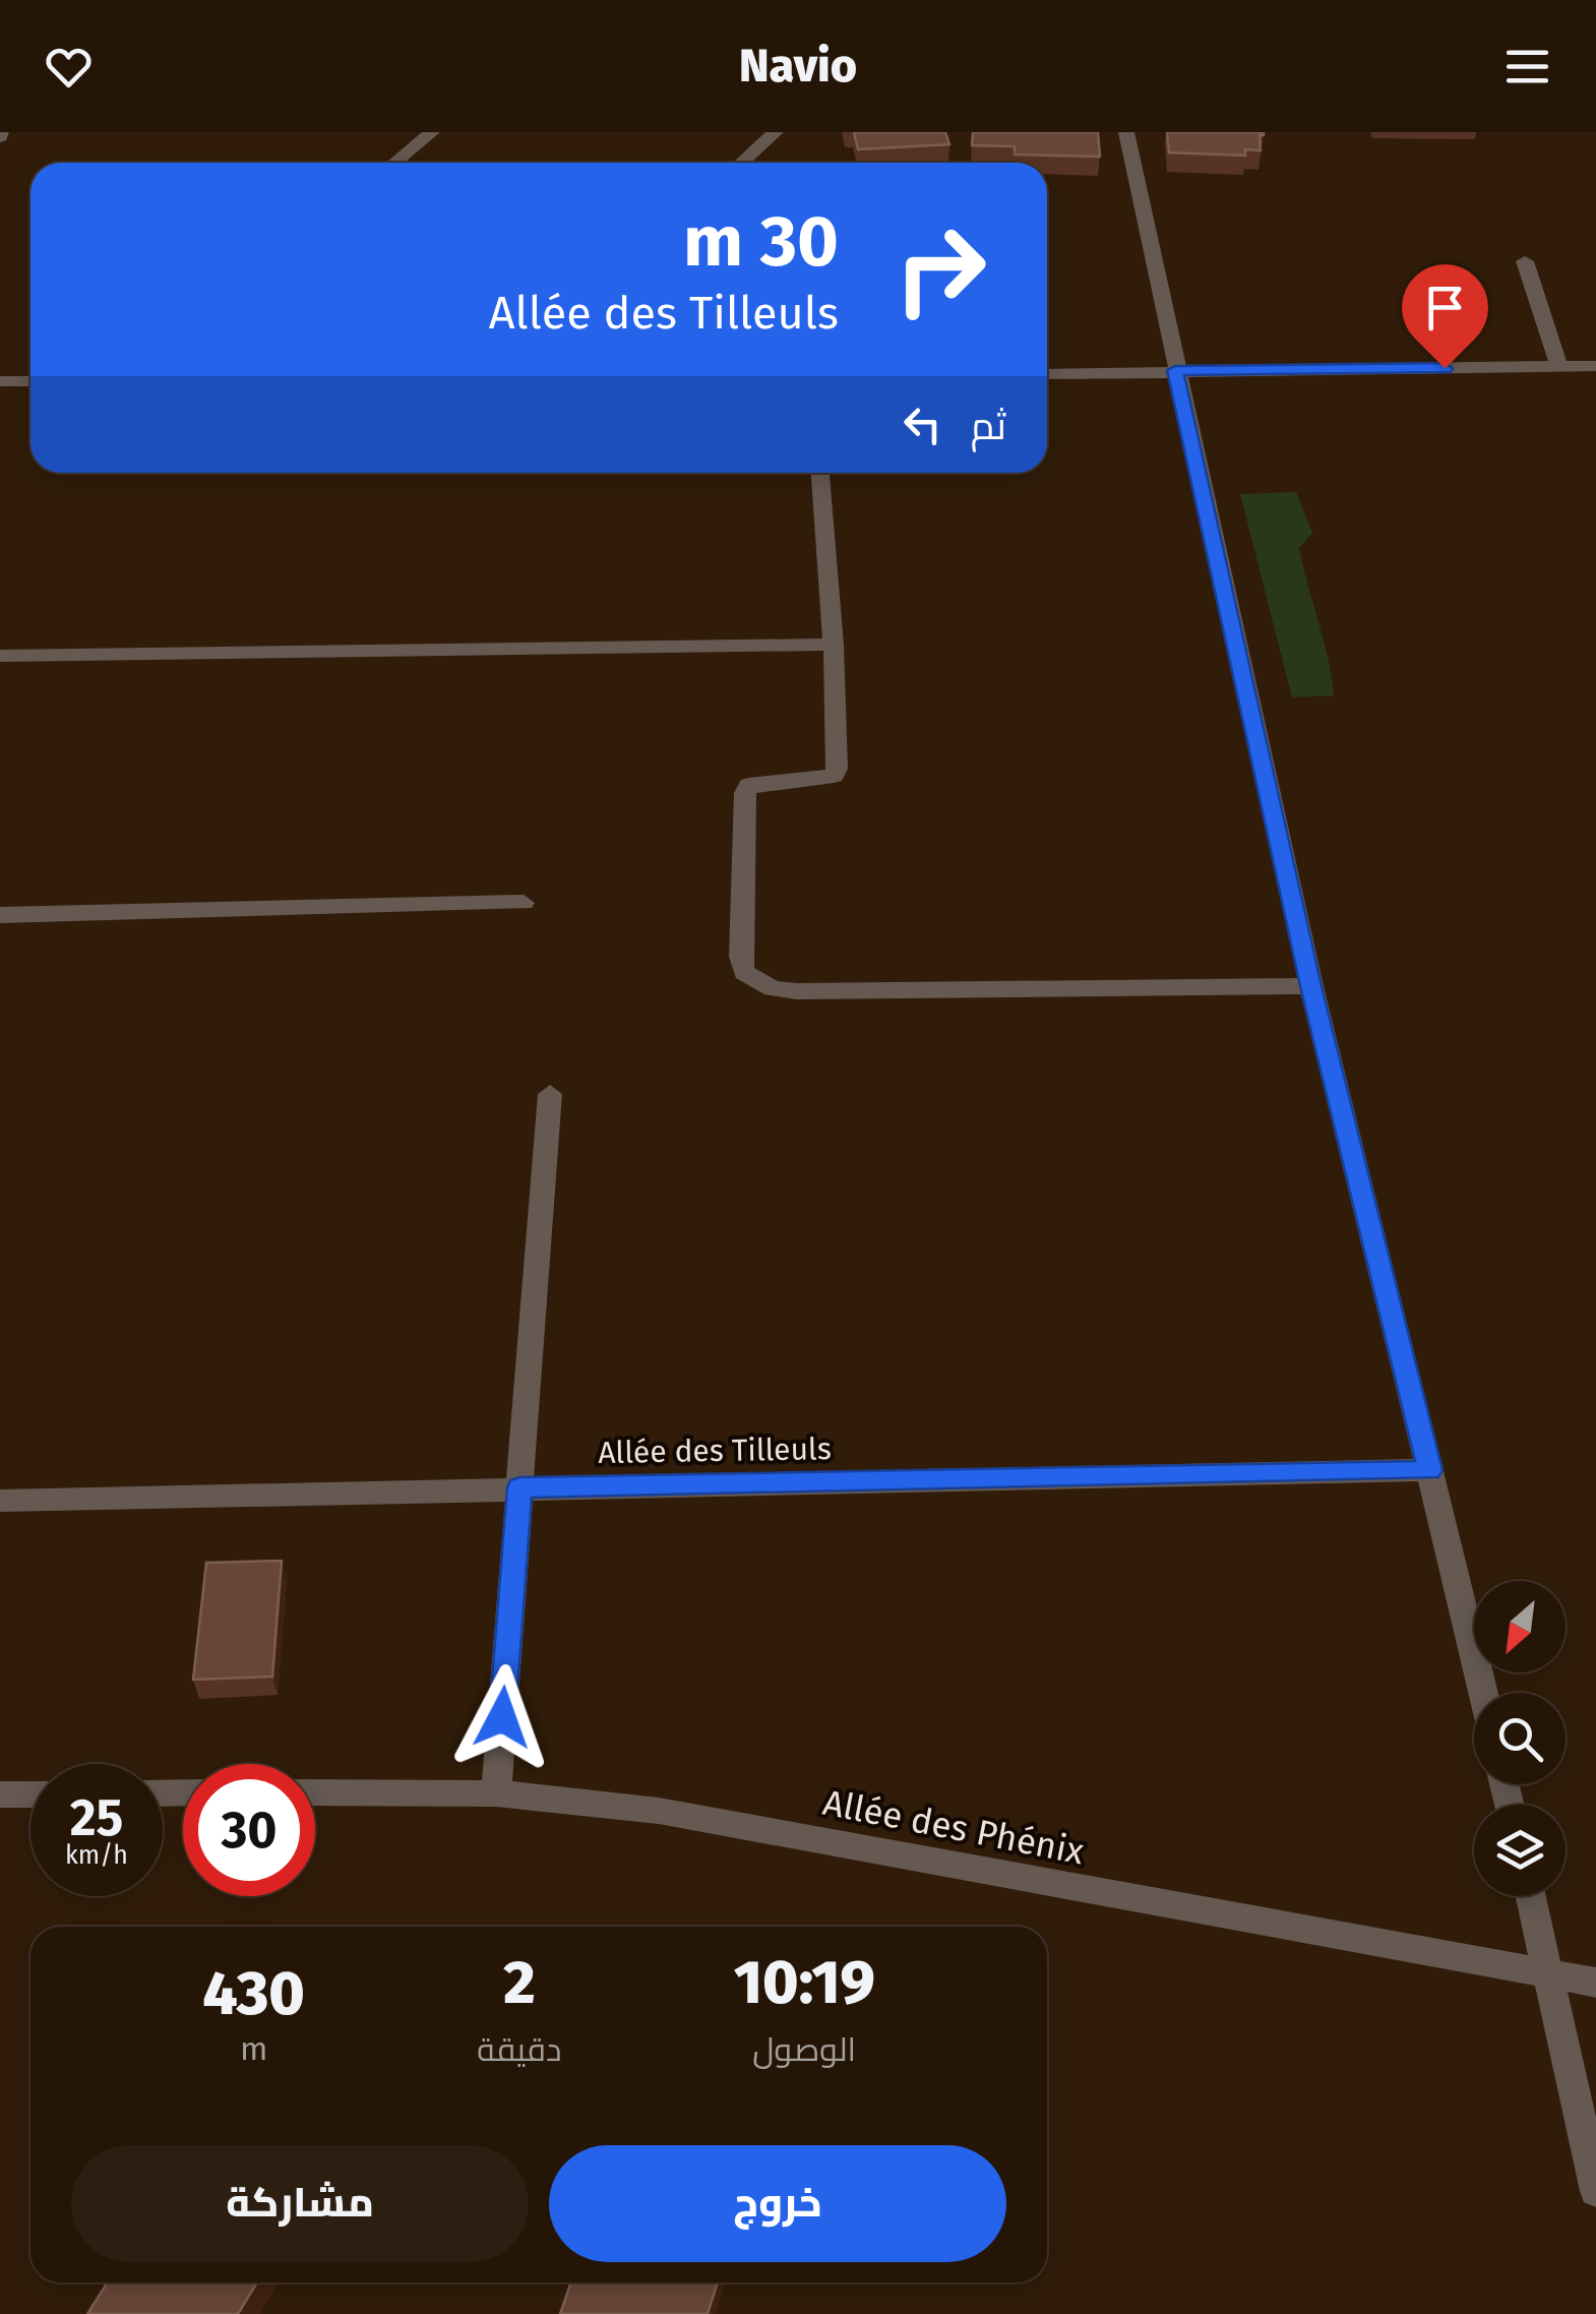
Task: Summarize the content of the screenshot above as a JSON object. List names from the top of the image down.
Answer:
{
  "streets": {
    "street": ["Allée des Tilleuls", "Allée des Phénix"]
  },
  "north": "bottom left",
  "page": {
    "header": "Navio",
    "turn": ["30 m", "Allée des Tilleuls"],
    "then": "ثم",
    "speed": "25 km/h",
    "limit": "30",
    "eta": [
      "10:19",
      "الوصول",
      "2",
      "دقيقة",
      "430",
      "m"
    ],
    "buttons": ["خروج", "مشاركة"]
  }
}
